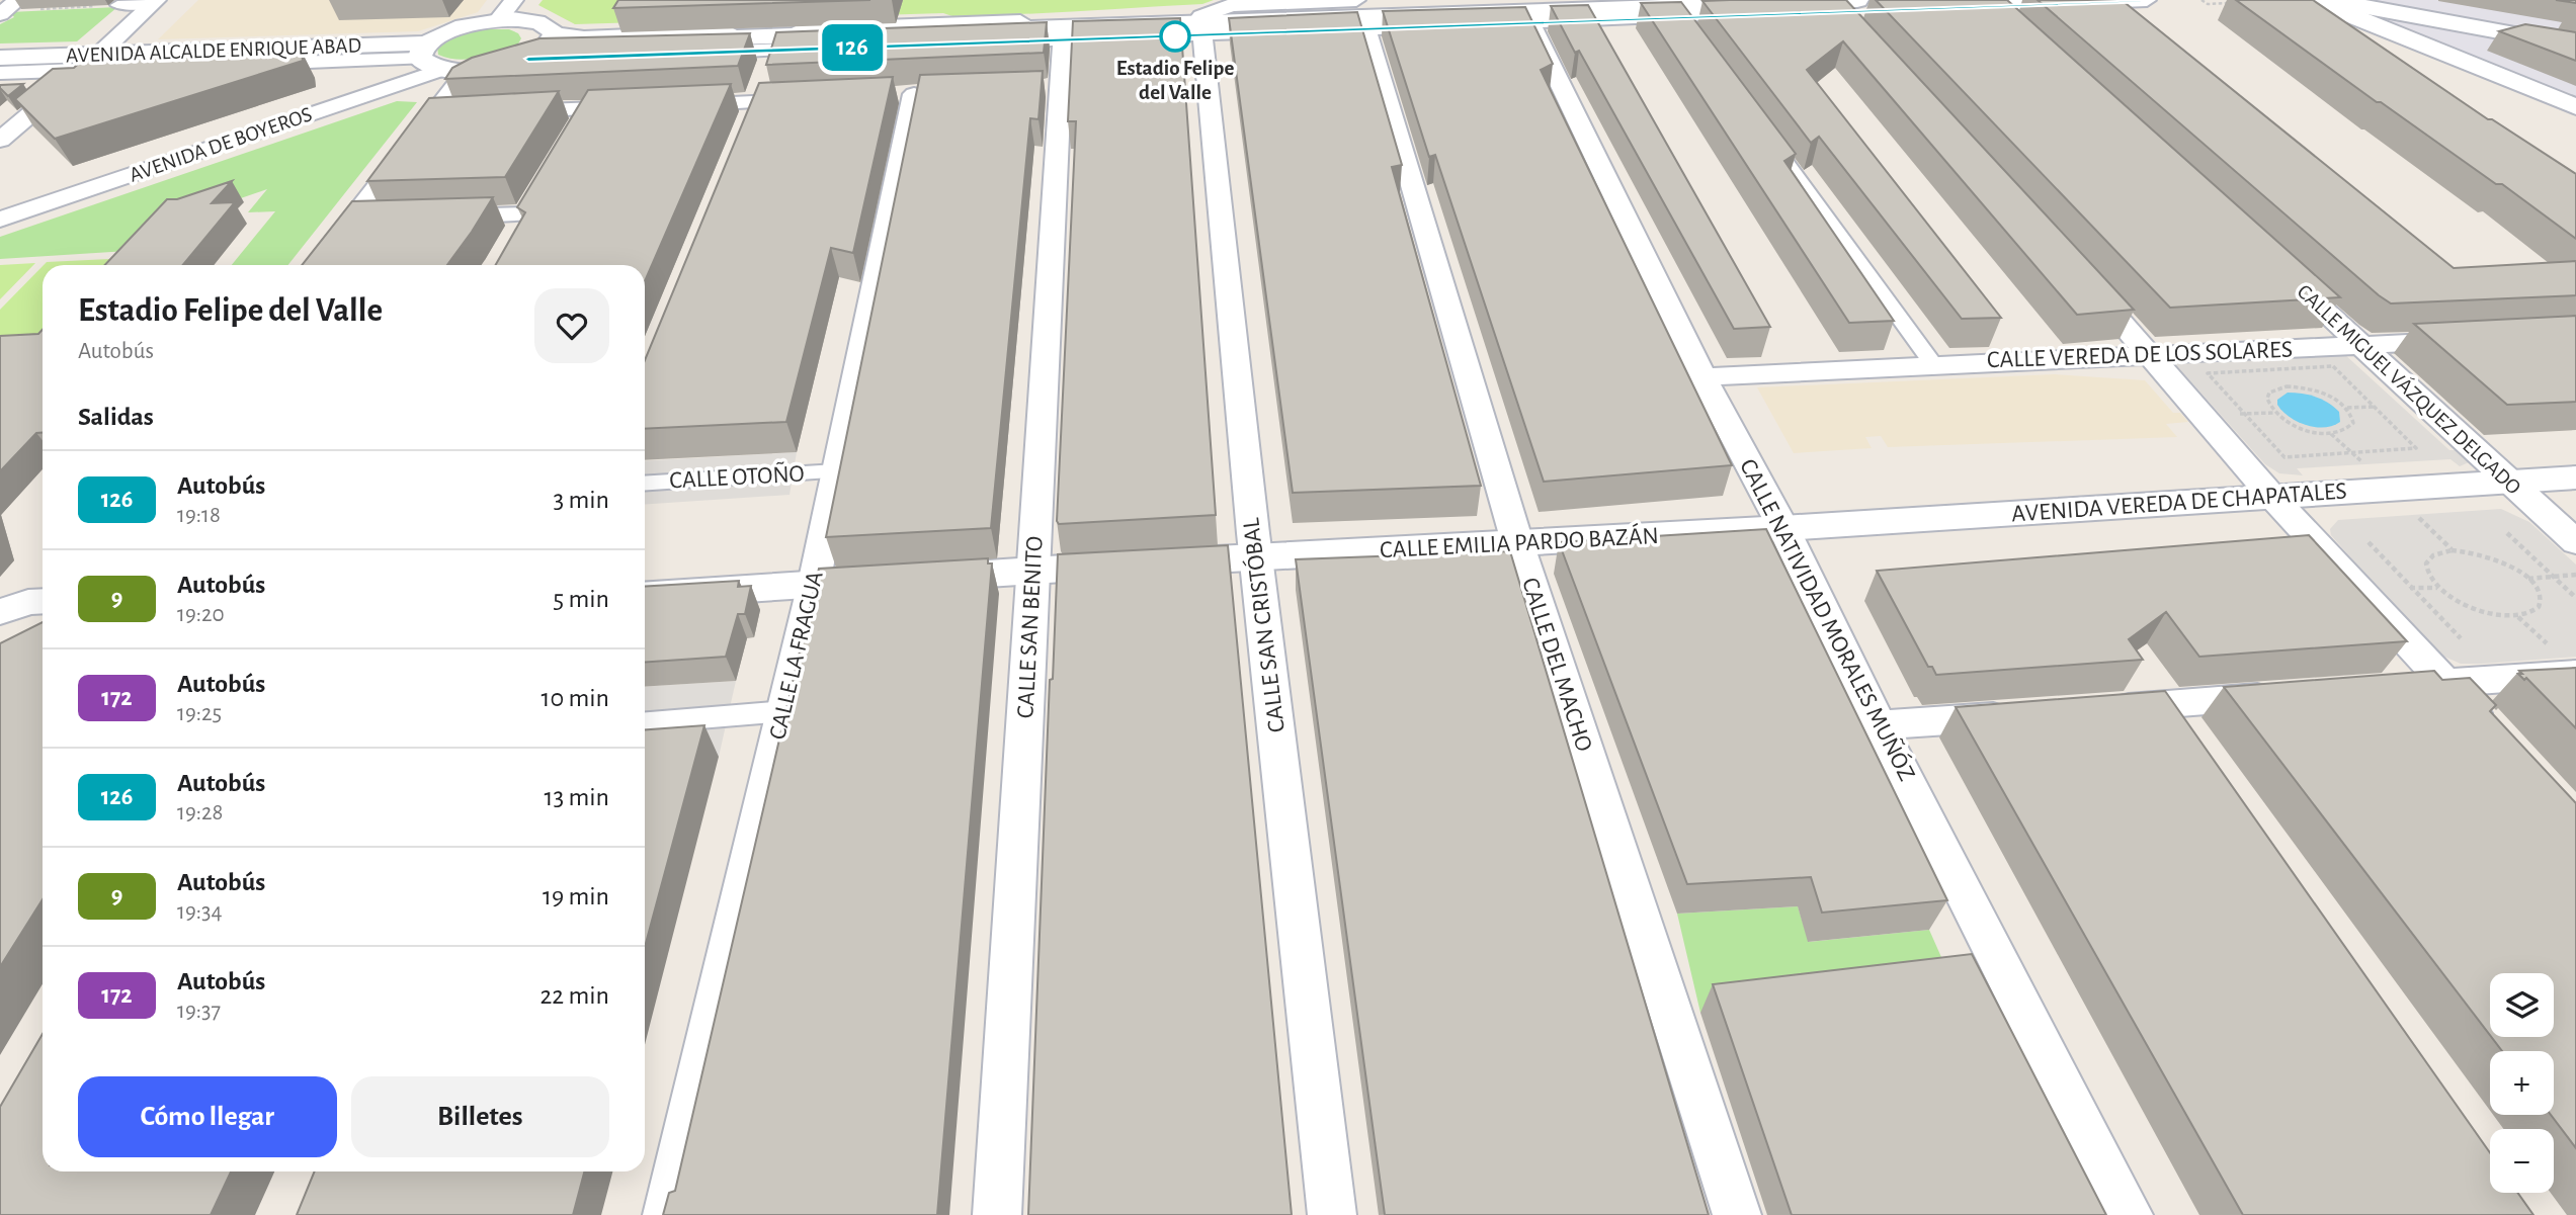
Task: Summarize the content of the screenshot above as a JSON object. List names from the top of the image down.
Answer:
{
  "streets": {
    "main road": ["AVENIDA ALCALDE ENRIQUE ABAD", "AVENIDA VEREDA DE CHAPATALES", "CALLE EMILIA PARDO BAZÁN"],
    "street": [
      "AVENIDA DE BOYEROS",
      "CALLE VEREDA DE LOS SOLARES",
      "CALLE MIGUEL VÁZQUEZ DELGADO",
      "CALLE OTOÑO",
      "CALLE NATIVIDAD MORALES MUÑÓZ",
      "CALLE SAN CRISTÓBAL",
      "CALLE SAN BENITO",
      "CALLE LA FRAGUA",
      "CALLE DEL MACHO"
    ]
  },
  "crossings": [
    ["CALLE VEREDA DE LOS SOLARES", "CALLE MIGUEL VÁZQUEZ DELGADO"],
    ["CALLE VEREDA DE LOS SOLARES", "CALLE NATIVIDAD MORALES MUÑÓZ"],
    ["CALLE MIGUEL VÁZQUEZ DELGADO", "AVENIDA VEREDA DE CHAPATALES"],
    ["CALLE OTOÑO", "CALLE LA FRAGUA"],
    ["AVENIDA VEREDA DE CHAPATALES", "CALLE EMILIA PARDO BAZÁN"],
    ["AVENIDA VEREDA DE CHAPATALES", "CALLE NATIVIDAD MORALES MUÑÓZ"],
    ["CALLE EMILIA PARDO BAZÁN", "CALLE NATIVIDAD MORALES MUÑÓZ"],
    ["CALLE EMILIA PARDO BAZÁN", "CALLE SAN CRISTÓBAL"],
    ["CALLE EMILIA PARDO BAZÁN", "CALLE SAN BENITO"],
    ["CALLE EMILIA PARDO BAZÁN", "CALLE LA FRAGUA"],
    ["CALLE EMILIA PARDO BAZÁN", "CALLE DEL MACHO"]
  ],
  "places": ["Estadio Felipe del Valle"],
  "lines": ["bus line 126"],
  "page": {
    "on_map": "126",
    "heading": [
      ["Estadio Felipe del Valle", "Autobús"],
      "Salidas"
    ],
    "list": [
      {
        "mark": "126",
        "name": "Autobús",
        "note": "19:18",
        "value": "3 min"
      },
      {
        "mark": "9",
        "name": "Autobús",
        "note": "19:20",
        "value": "5 min"
      },
      {
        "mark": "172",
        "name": "Autobús",
        "note": "19:25",
        "value": "10 min"
      },
      {
        "mark": "126",
        "name": "Autobús",
        "note": "19:28",
        "value": "13 min"
      },
      {
        "mark": "9",
        "name": "Autobús",
        "note": "19:34",
        "value": "19 min"
      },
      {
        "mark": "172",
        "name": "Autobús",
        "note": "19:37",
        "value": "22 min"
      }
    ],
    "map_buttons": ["+", "−"],
    "buttons": ["Cómo llegar", "Billetes"]
  }
}
